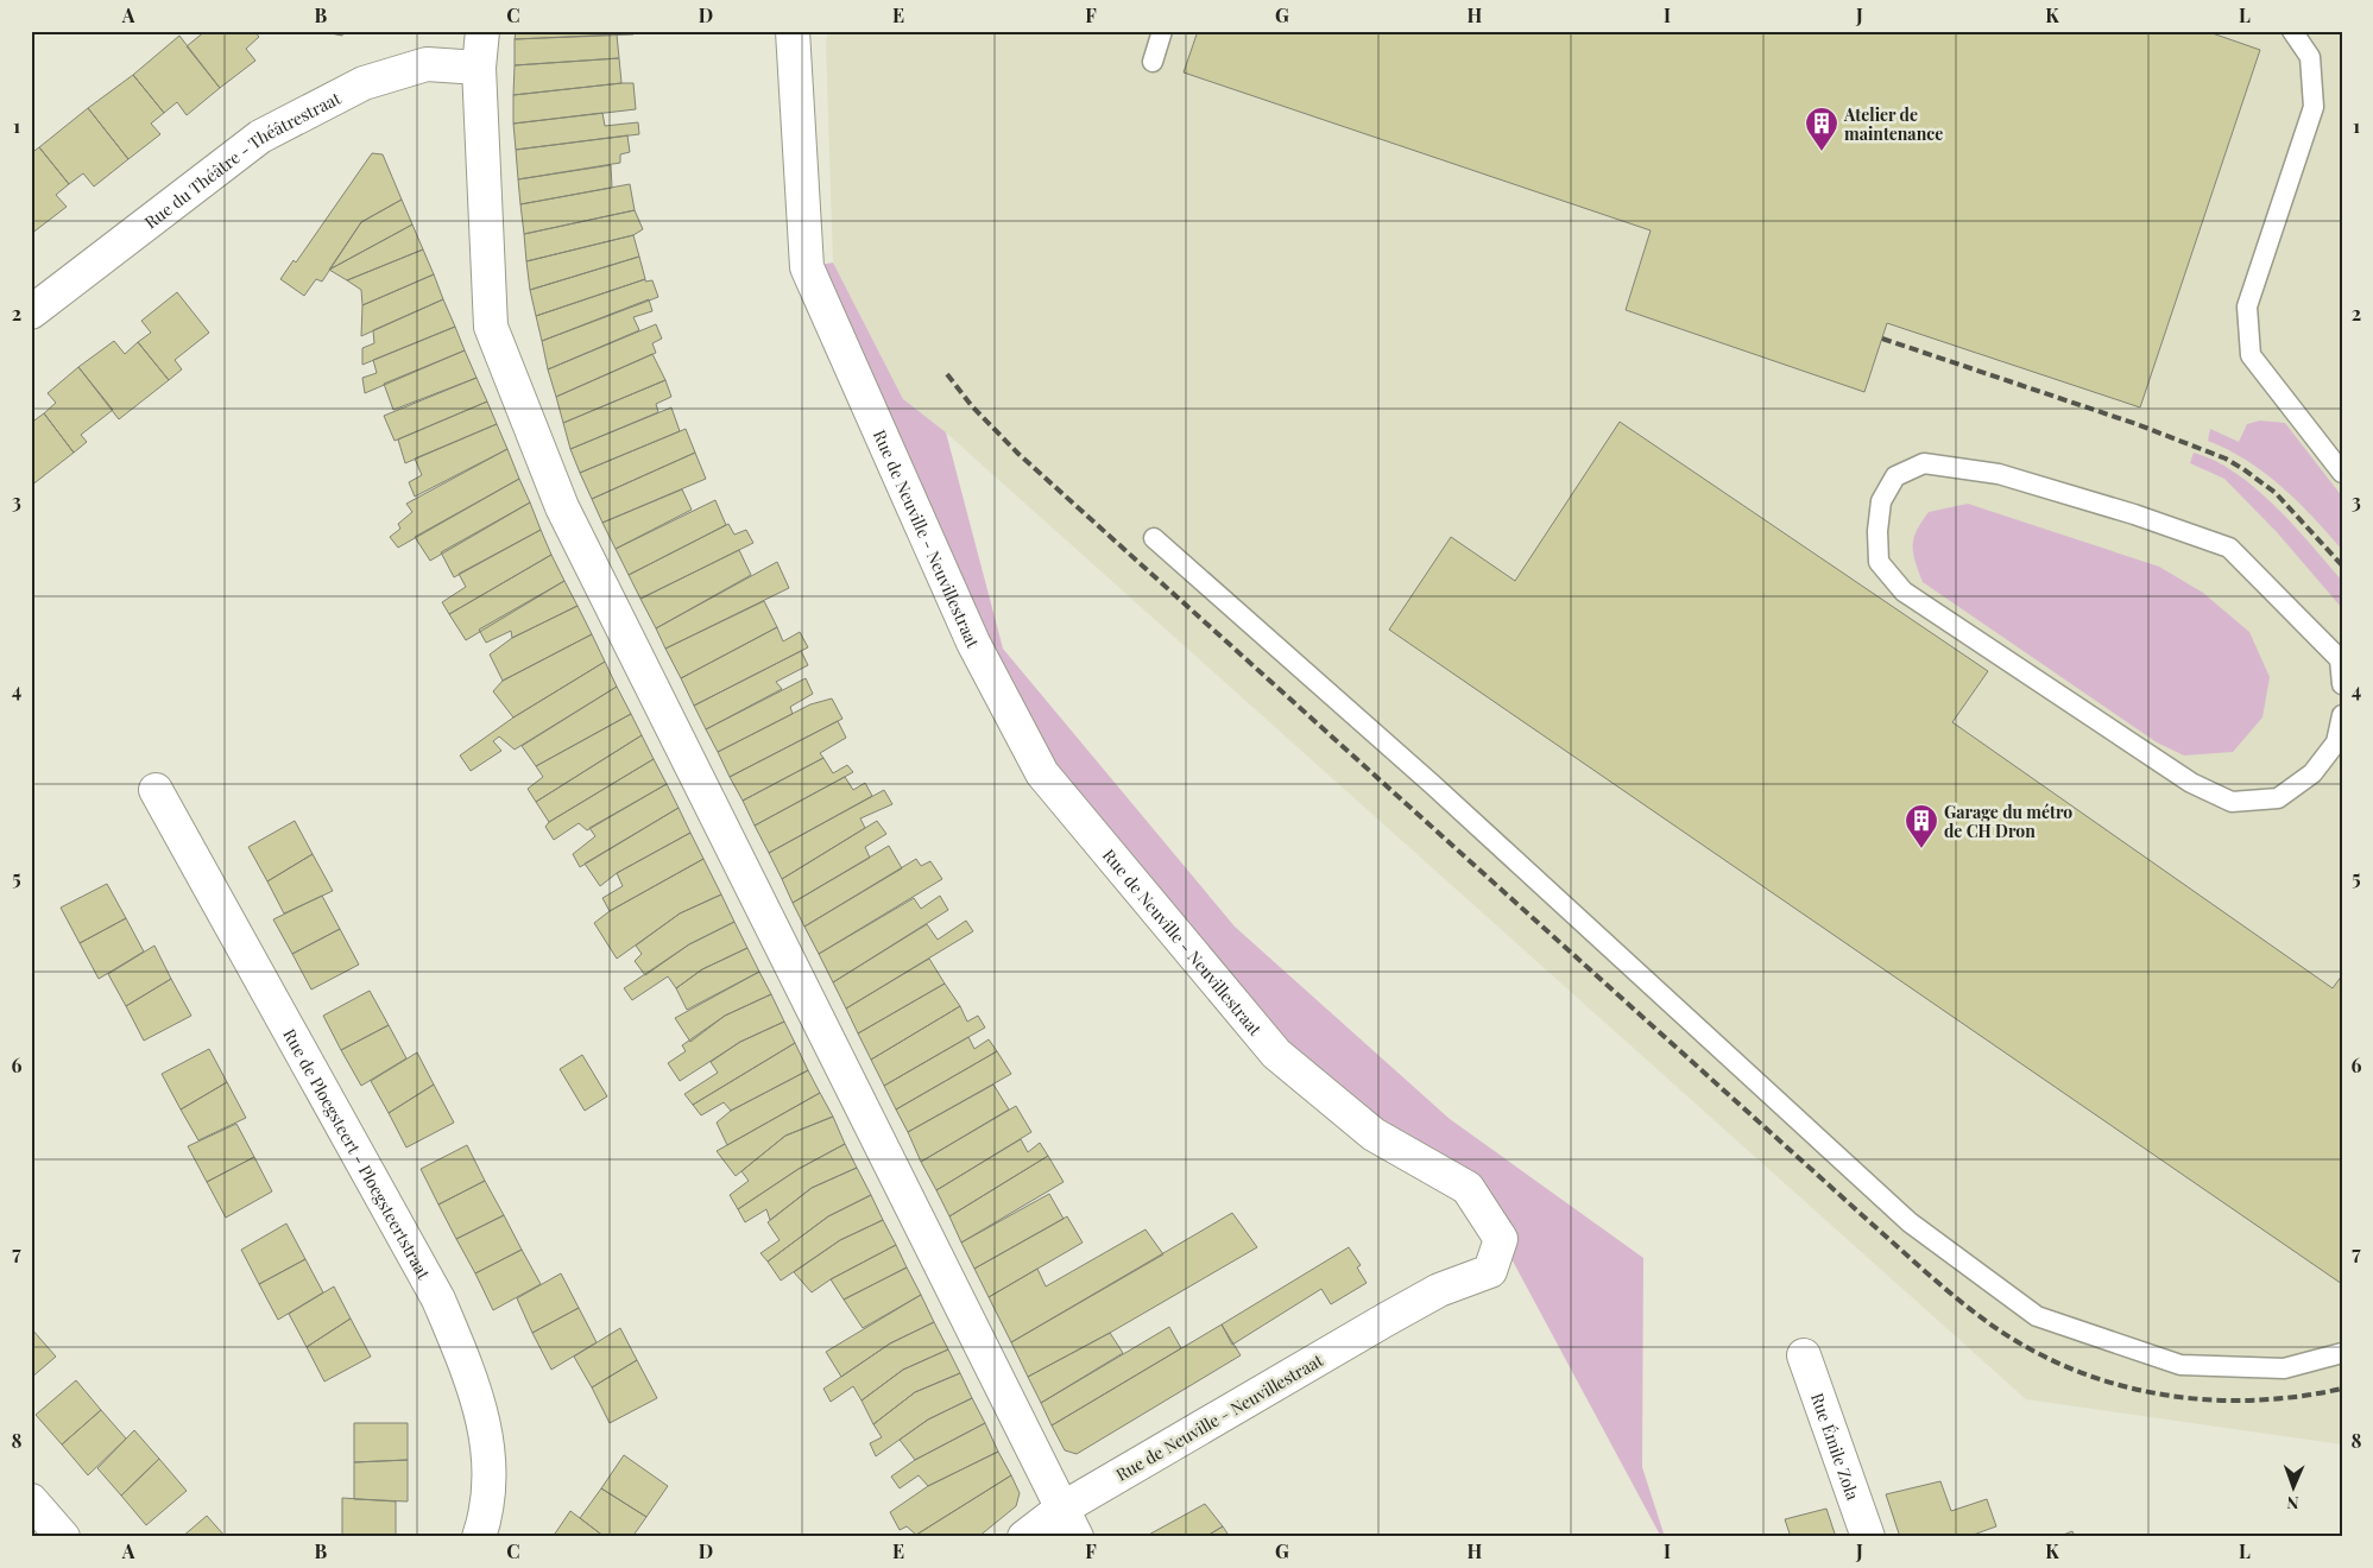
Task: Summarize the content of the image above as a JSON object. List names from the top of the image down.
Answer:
{
  "streets": {
    "street": [
      "Rue du Théâtre - Théâtrestraat",
      "Rue de Neuville - Neuvillestraat",
      "Rue de Ploegsteert - Ploegsteertstraat",
      "Rue Émile Zola"
    ]
  },
  "places": {
    "building": ["Atelier de maintenance", "Garage du métro de CH Dron"]
  },
  "north": "bottom",
  "grid": {
    "columns": [
      "A",
      "B",
      "C",
      "D",
      "E",
      "F",
      "G",
      "H",
      "I",
      "J",
      "K",
      "L"
    ],
    "rows": [
      "1",
      "2",
      "3",
      "4",
      "5",
      "6",
      "7",
      "8"
    ]
  }
}
